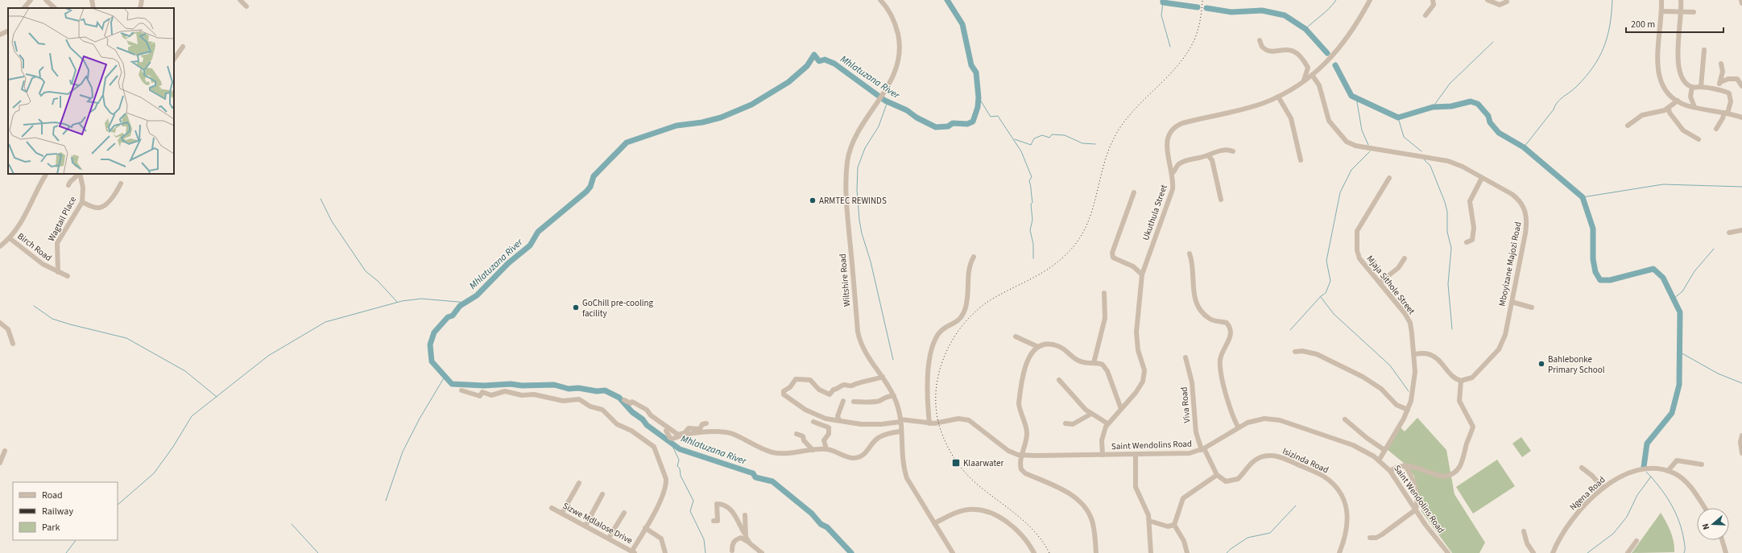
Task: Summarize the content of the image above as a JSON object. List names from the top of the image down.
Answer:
{
  "streets": {
    "street": [
      "Ukuthula Street",
      "Wagtail Place",
      "Birch Road",
      "Mboyizane Majozi Road",
      "Wiltshire Road",
      "Mjaja Sithole Street",
      "Viva Road",
      "Saint Wendolins Road",
      "Isizinda Road",
      "Ngena Road",
      "Sizwe Mdlalose Drive"
    ]
  },
  "crossings": [
    ["Ukuthula Street", "Mboyizane Majozi Road"],
    ["Ukuthula Street", "Saint Wendolins Road"],
    ["Wagtail Place", "Birch Road"],
    ["Wiltshire Road", "Saint Wendolins Road"],
    ["Mjaja Sithole Street", "Saint Wendolins Road"],
    ["Viva Road", "Saint Wendolins Road"]
  ],
  "water": ["Mhlatuzana River"],
  "places": {
    "other": ["ARMTEC REWINDS", "GoChill pre-cooling facility", "Bahlebonke Primary School"],
    "transit": ["Klaarwater"]
  },
  "legend": ["Road", "Railway", "Park"],
  "scale_bar": "200 m",
  "north": "left"
}
